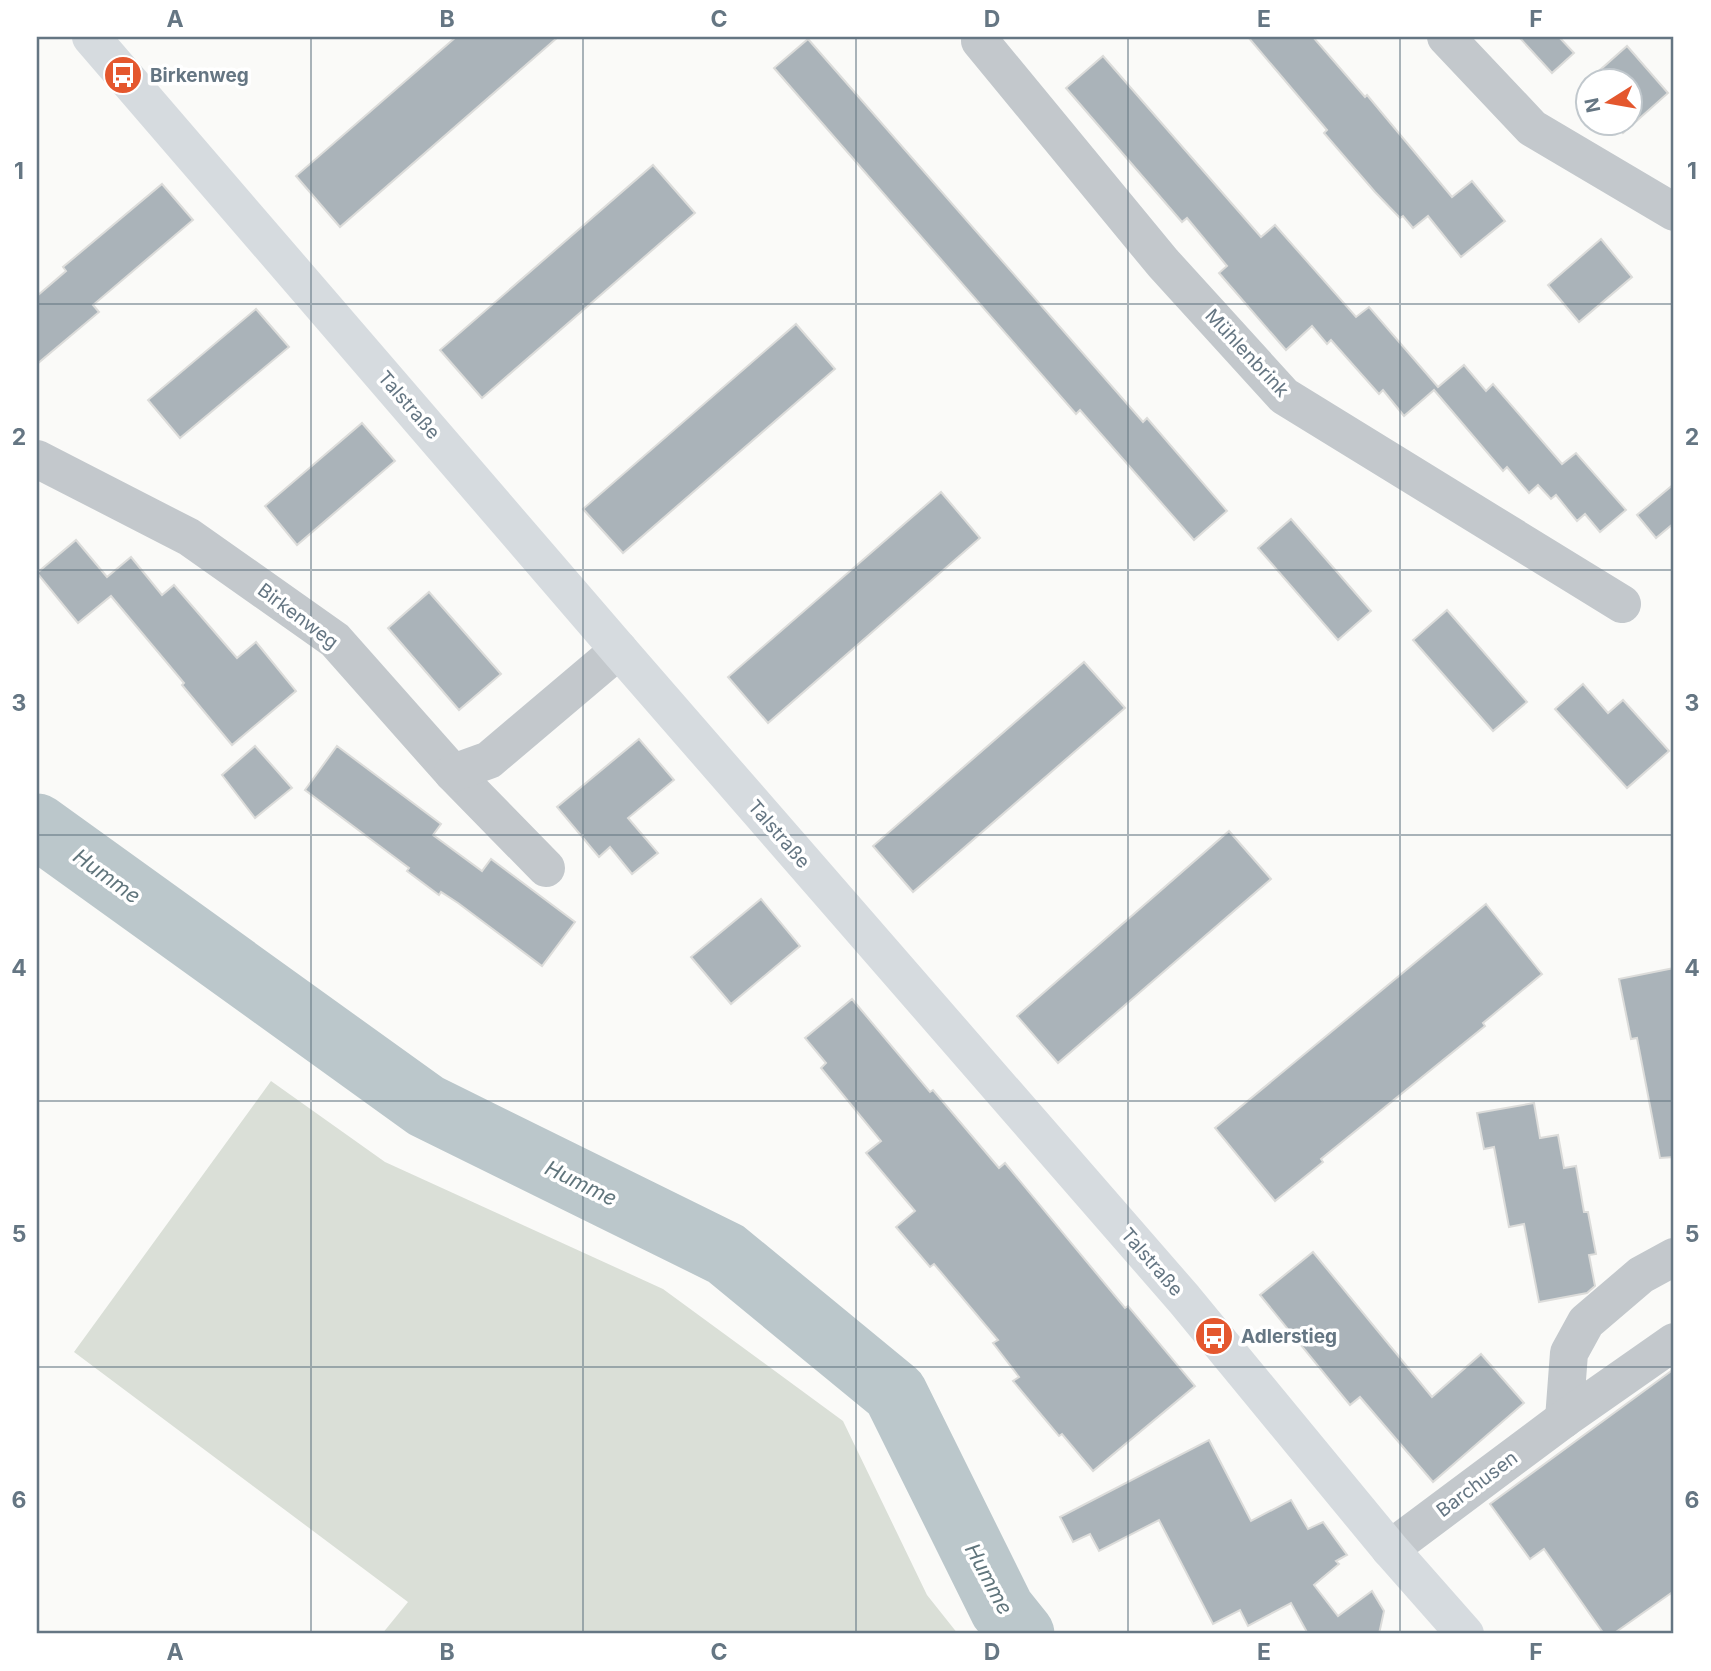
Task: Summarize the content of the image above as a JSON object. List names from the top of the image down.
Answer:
{
  "streets": {
    "street": [
      "Mühlenbrink",
      "Talstraße",
      "Birkenweg",
      "Barchusen"
    ]
  },
  "crossings": [
    ["Talstraße", "Barchusen"]
  ],
  "water": ["Humme"],
  "places": {
    "bus stop": ["Birkenweg", "Adlerstieg"]
  },
  "north": "left",
  "grid": {
    "columns": [
      "A",
      "B",
      "C",
      "D",
      "E",
      "F"
    ],
    "rows": [
      "1",
      "2",
      "3",
      "4",
      "5",
      "6"
    ]
  }
}
